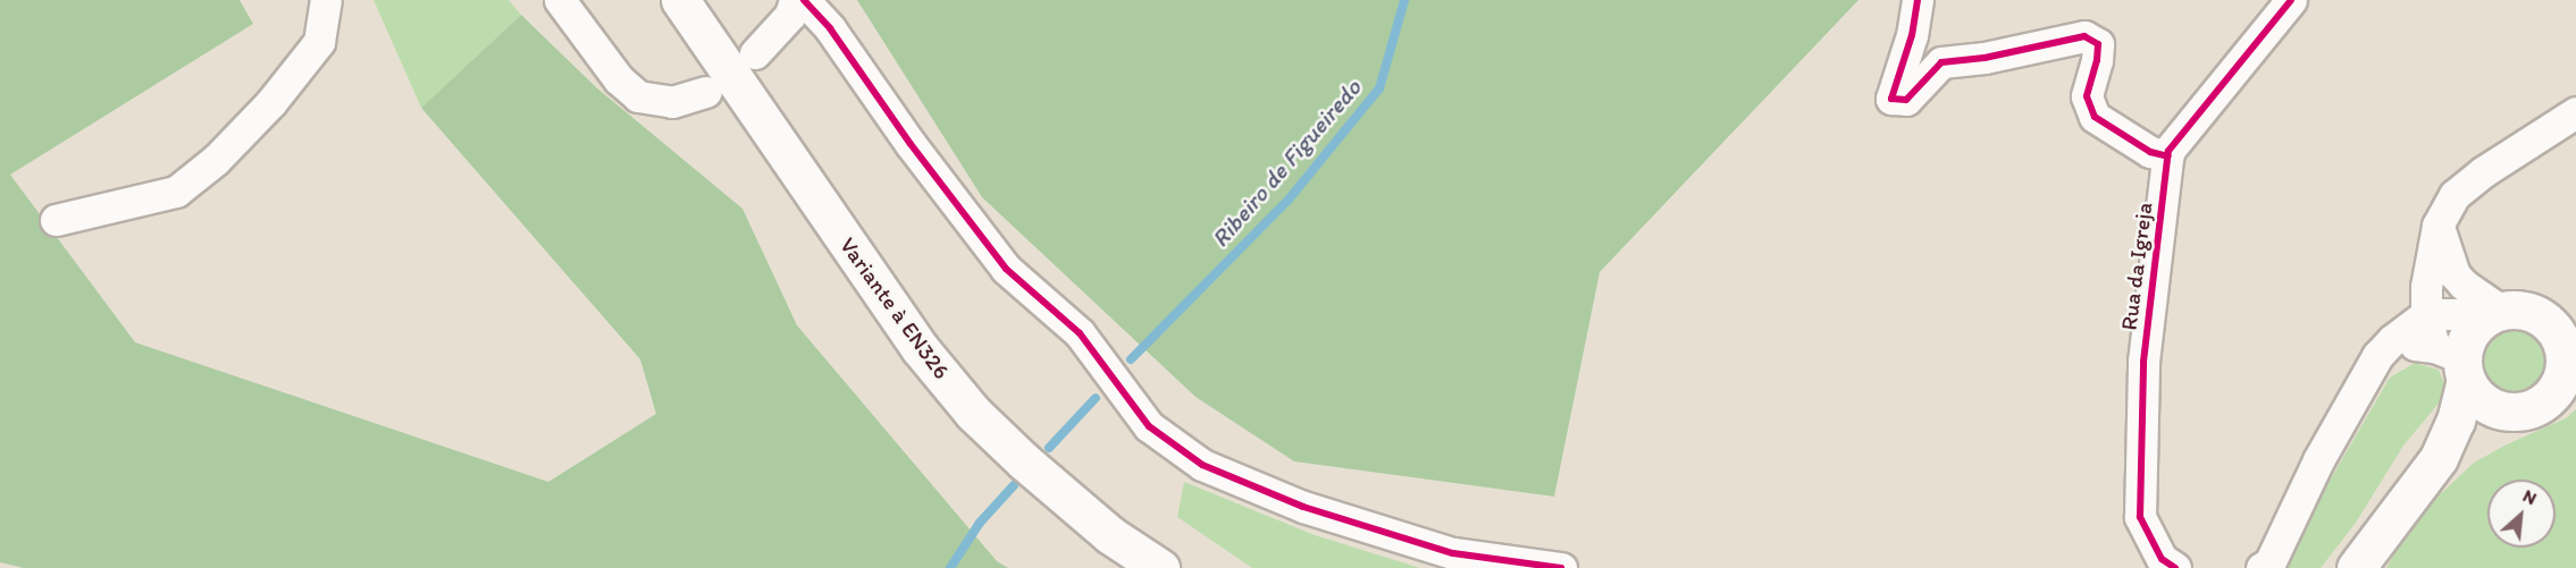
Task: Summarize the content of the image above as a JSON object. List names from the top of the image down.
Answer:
{
  "streets": {
    "main road": ["Variante à EN326"],
    "street": ["Rua da Igreja"]
  },
  "water": ["Ribeiro de Figueiredo"],
  "north": "top right"
}
